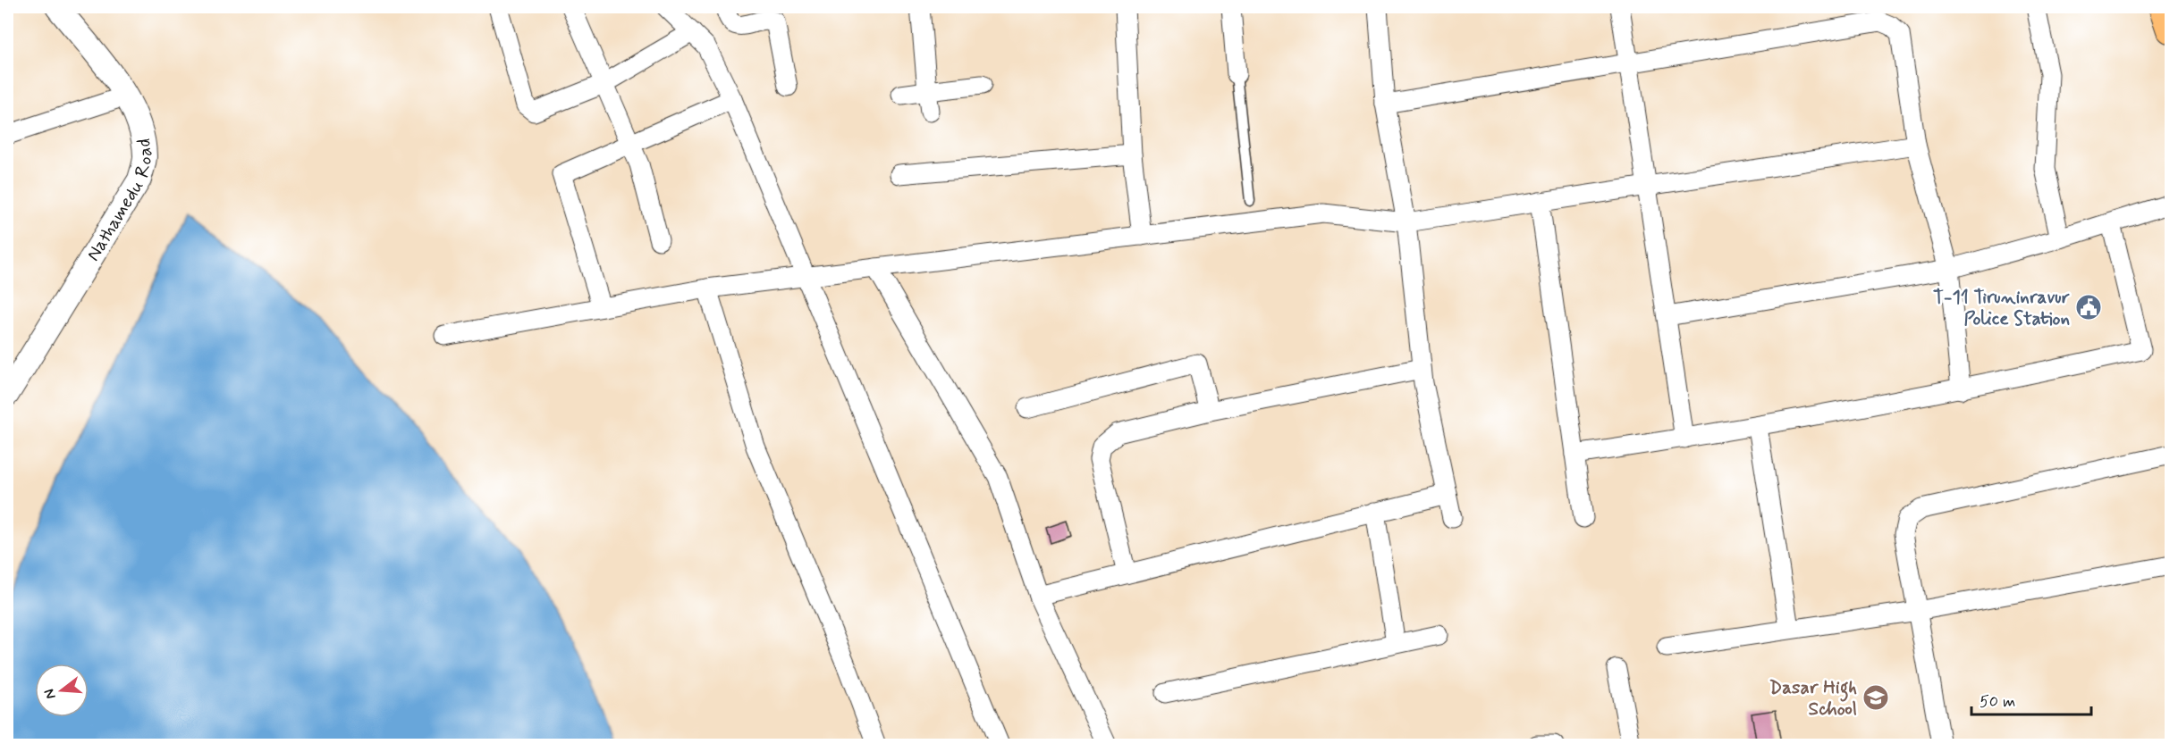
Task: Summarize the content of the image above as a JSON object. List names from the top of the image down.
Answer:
{
  "streets": {
    "street": ["Nathamedu Road"]
  },
  "places": {
    "public building": ["T-11 Tiruninravur Police Station"],
    "school or university": ["Dasar High School"]
  },
  "scale_bar": "50 m",
  "north": "left"
}
